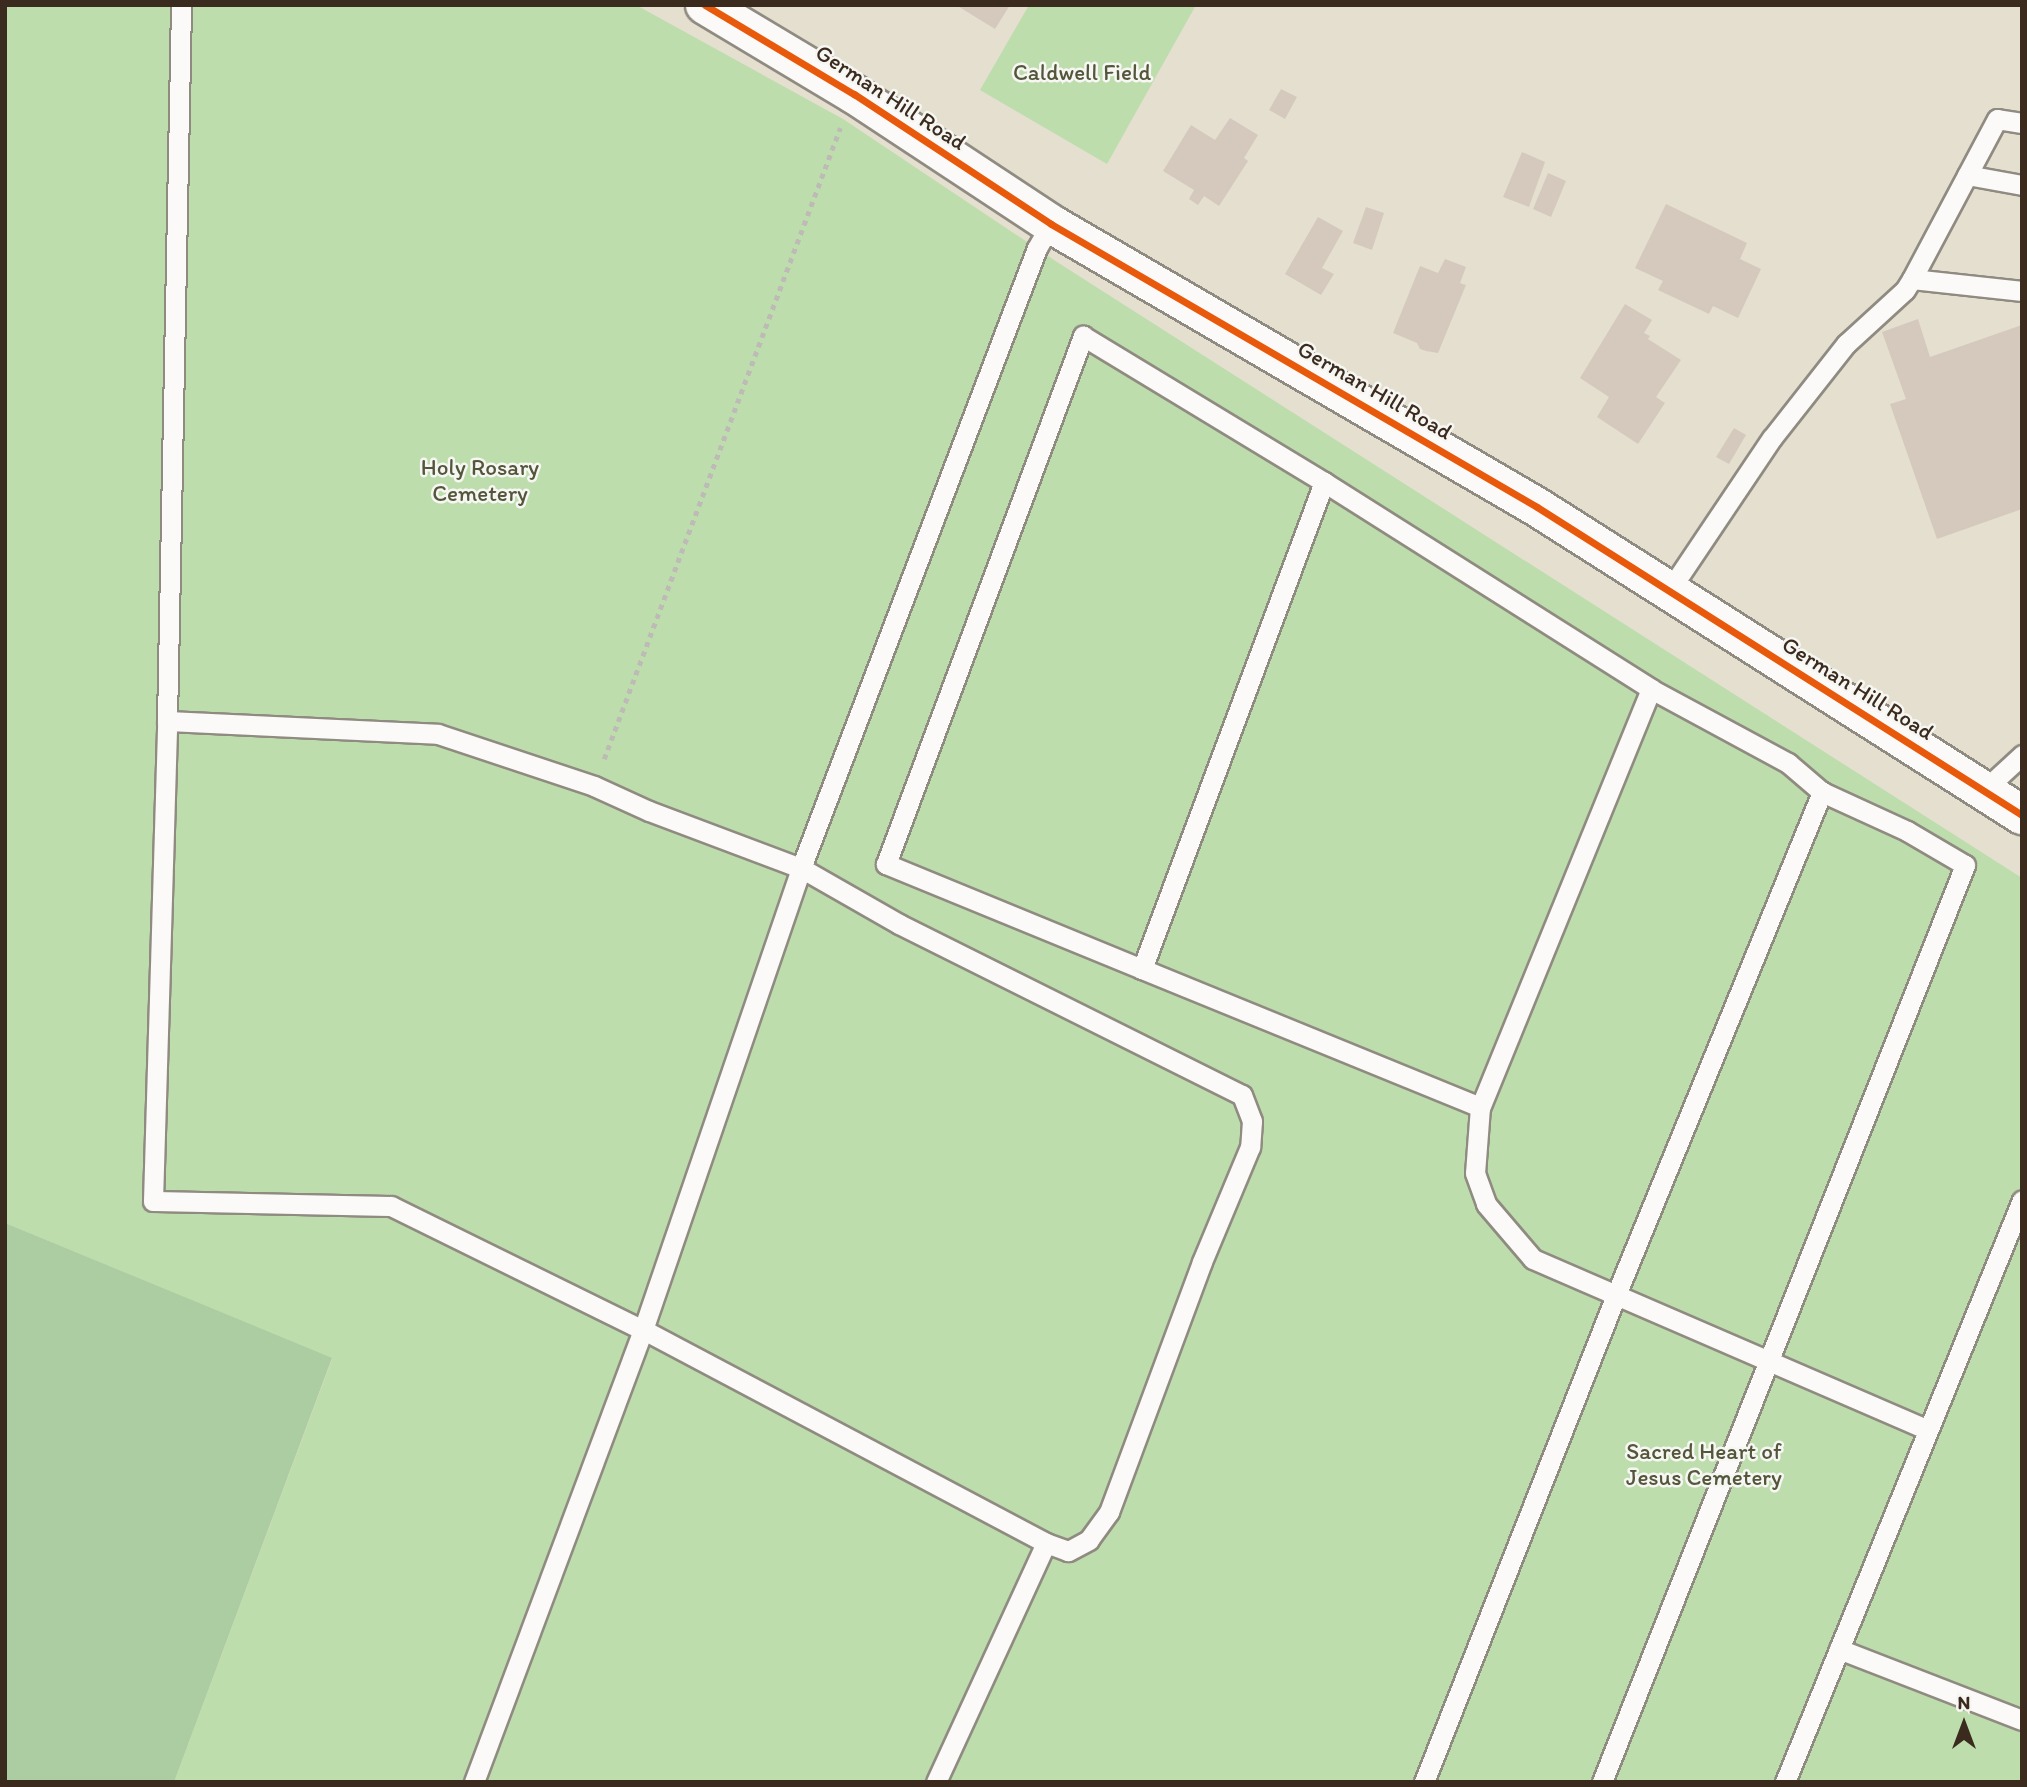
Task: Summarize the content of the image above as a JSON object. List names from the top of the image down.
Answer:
{
  "streets": {
    "street": ["German Hill Road"]
  },
  "parks": ["Caldwell Field", "Holy Rosary Cemetery", "Sacred Heart of Jesus Cemetery"],
  "north": "top"
}
